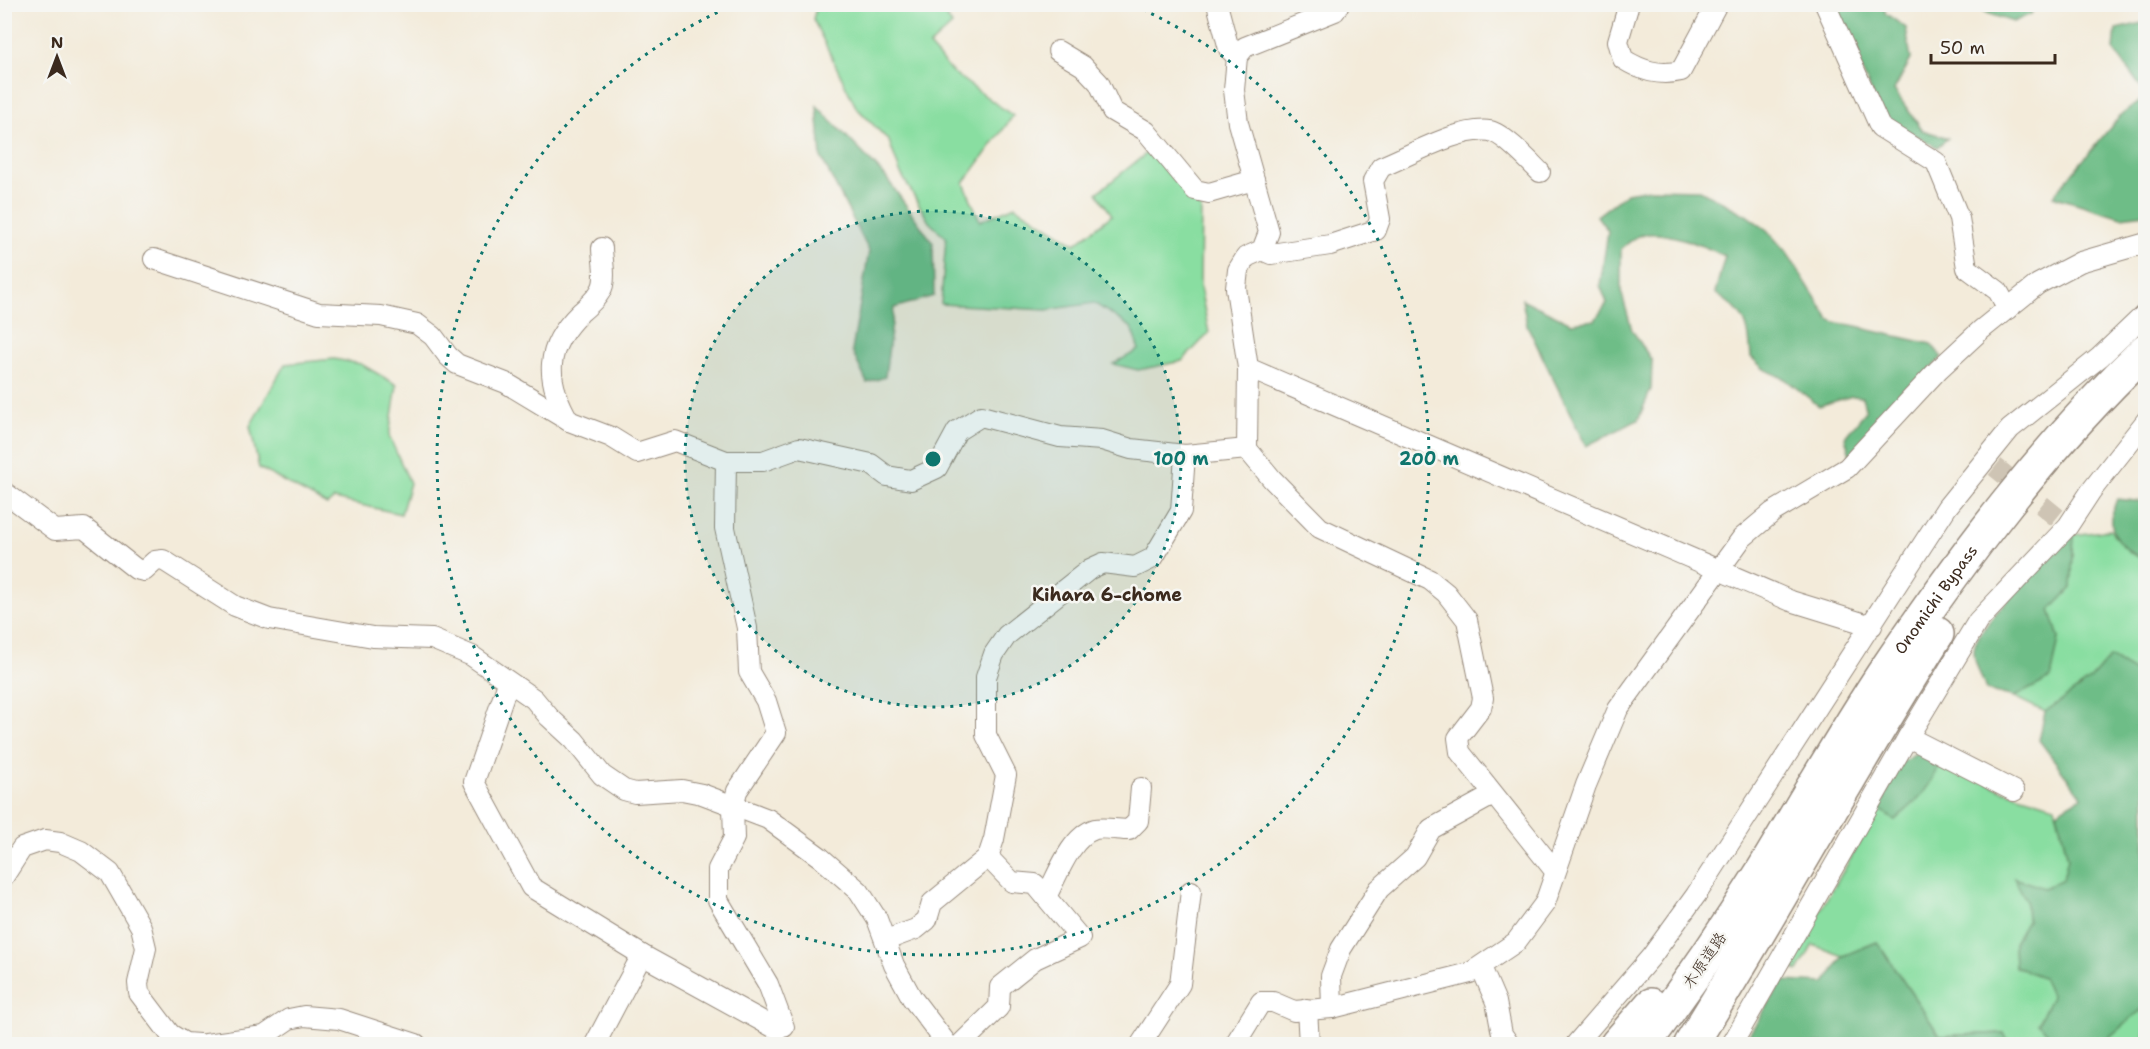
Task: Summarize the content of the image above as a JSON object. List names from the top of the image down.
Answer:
{
  "streets": {
    "highway": ["Onomichi Bypass", "木原道路"]
  },
  "crossings": [
    ["Onomichi Bypass", "木原道路"]
  ],
  "districts": ["Kihara 6-chome"],
  "scale_bar": "50 m",
  "north": "top",
  "rings": ["100 m", "200 m"]
}
